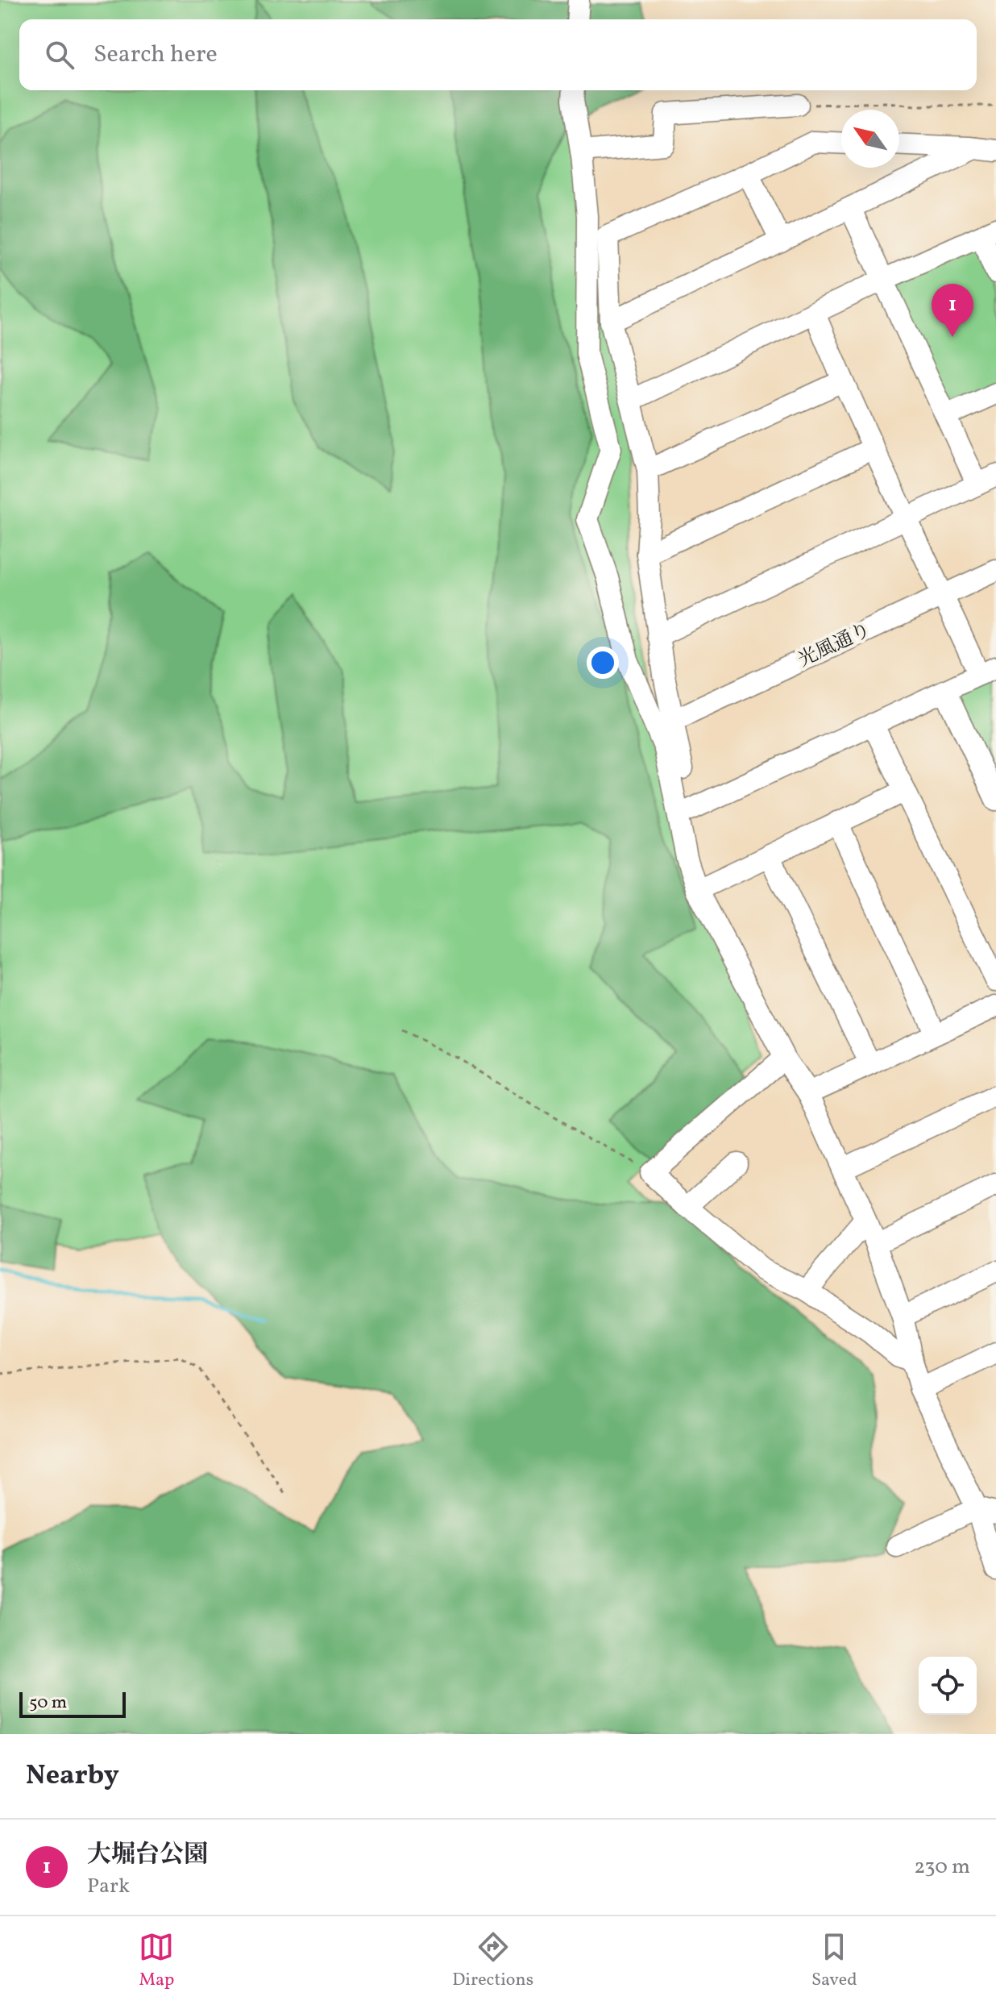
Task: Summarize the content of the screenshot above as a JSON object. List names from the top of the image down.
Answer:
{
  "streets": {
    "street": ["光風通り"]
  },
  "scale_bar": "50 m",
  "north": "top left",
  "page": {
    "search": "Search here",
    "pins": "1",
    "scale": "50 m",
    "heading": "Nearby",
    "list": [
      {
        "mark": "1",
        "name": "大堀台公園",
        "note": "Park",
        "value": "230 m"
      }
    ],
    "nav": ["Map", "Directions", "Saved"]
  }
}
